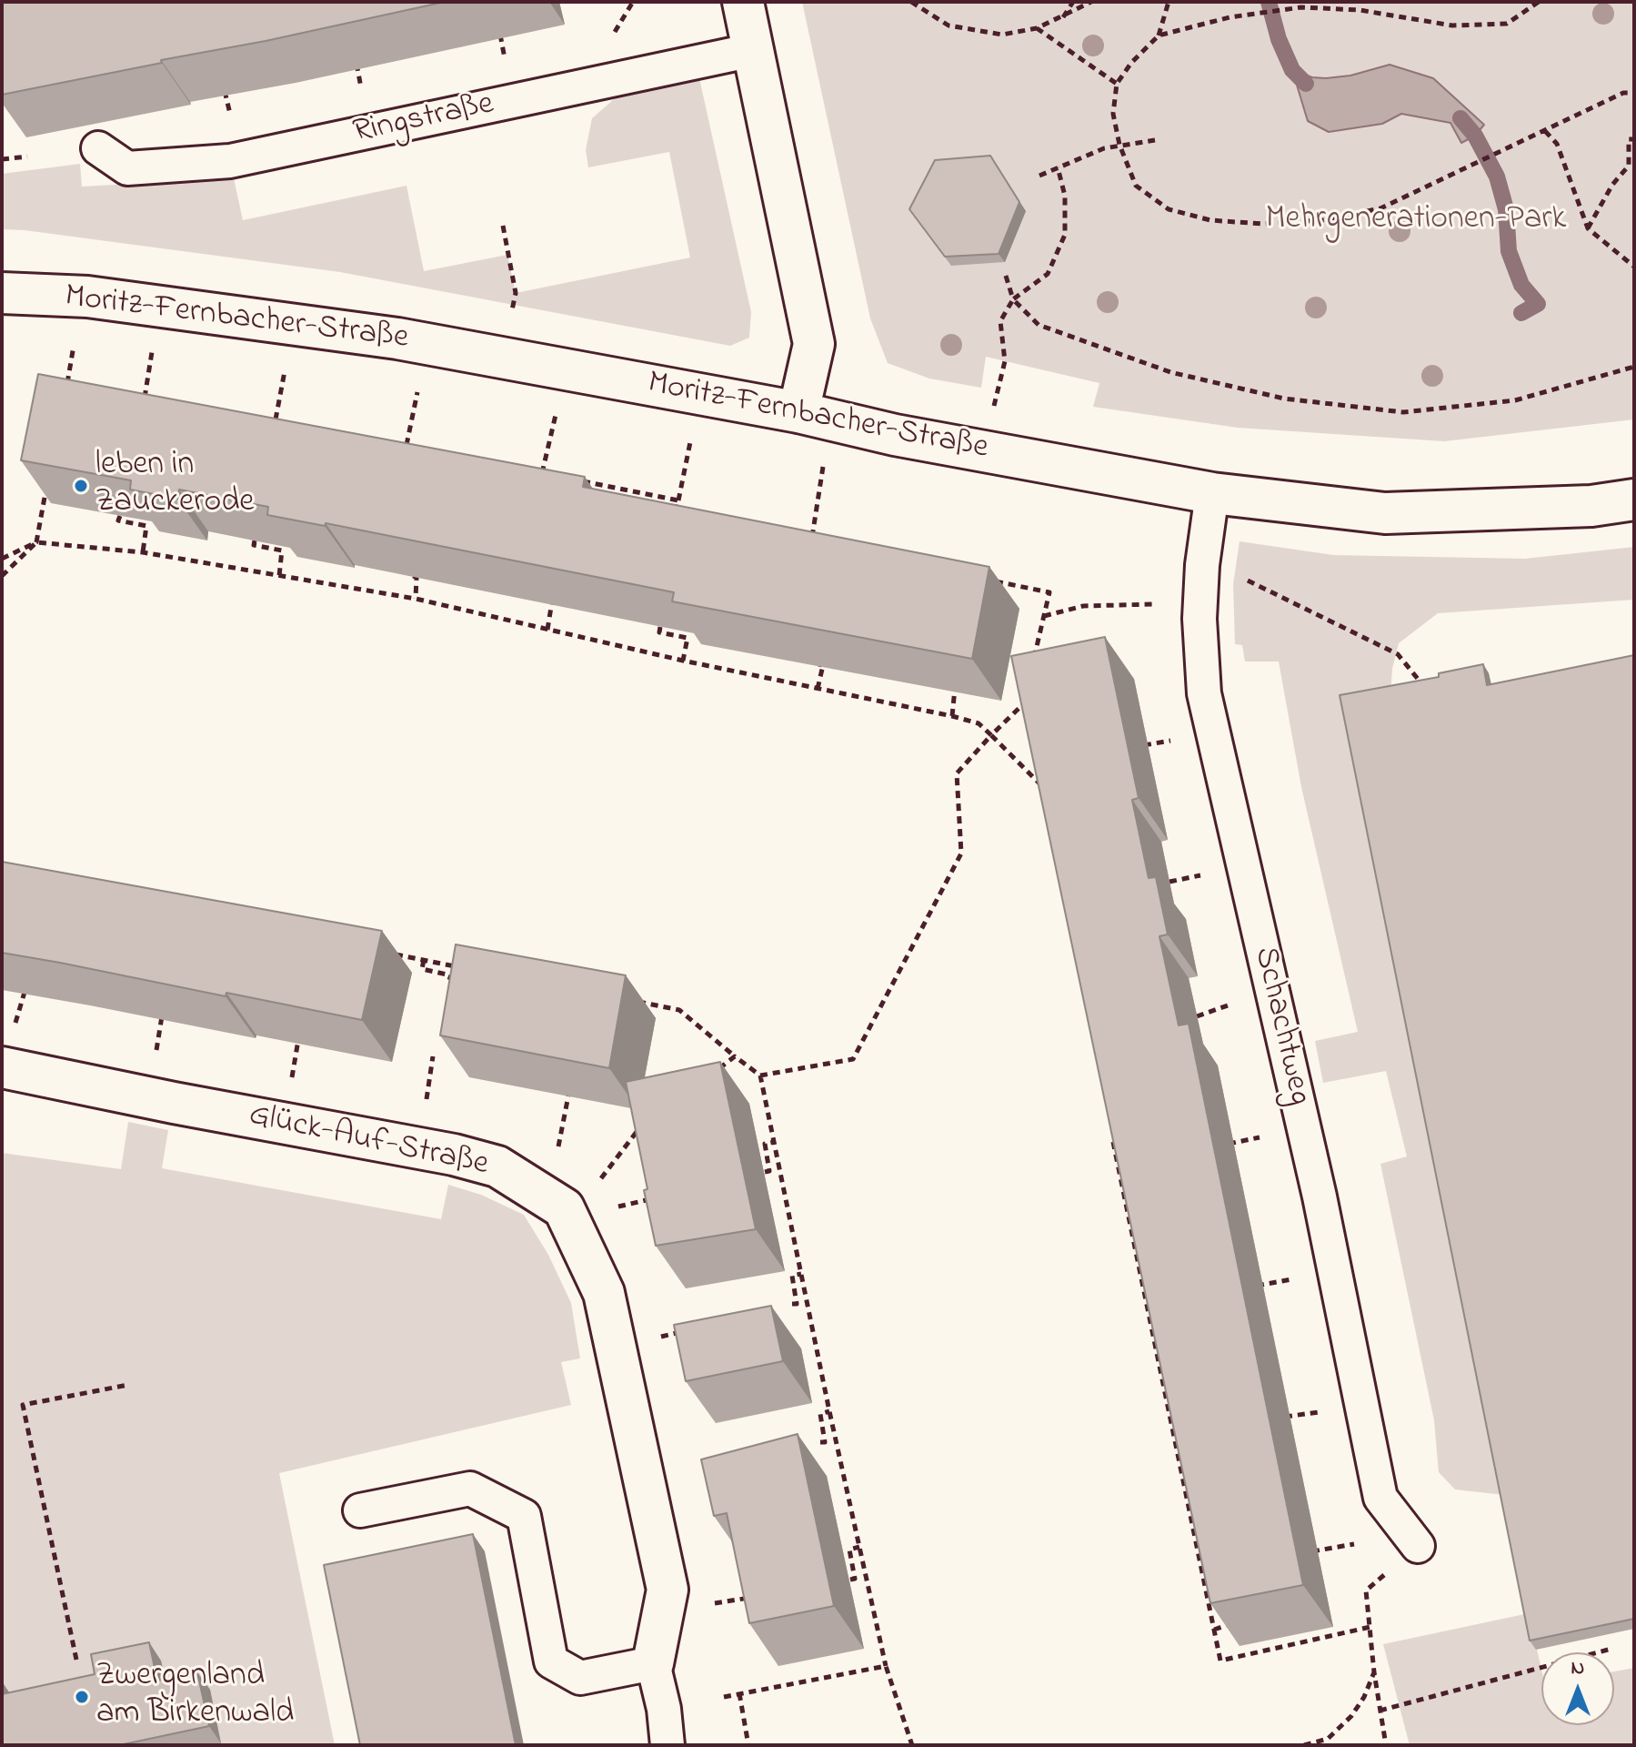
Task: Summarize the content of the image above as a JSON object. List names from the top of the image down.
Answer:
{
  "streets": {
    "street": ["Moritz-Fernbacher-Straße", "Glück-Auf-Straße"],
    "lane": ["Ringstraße", "Schachtweg"]
  },
  "crossings": [
    ["Moritz-Fernbacher-Straße", "Schachtweg"]
  ],
  "parks": ["Mehrgenerationen-Park"],
  "places": ["leben in Zauckerode", "Zwergenland am Birkenwald"],
  "north": "top"
}
